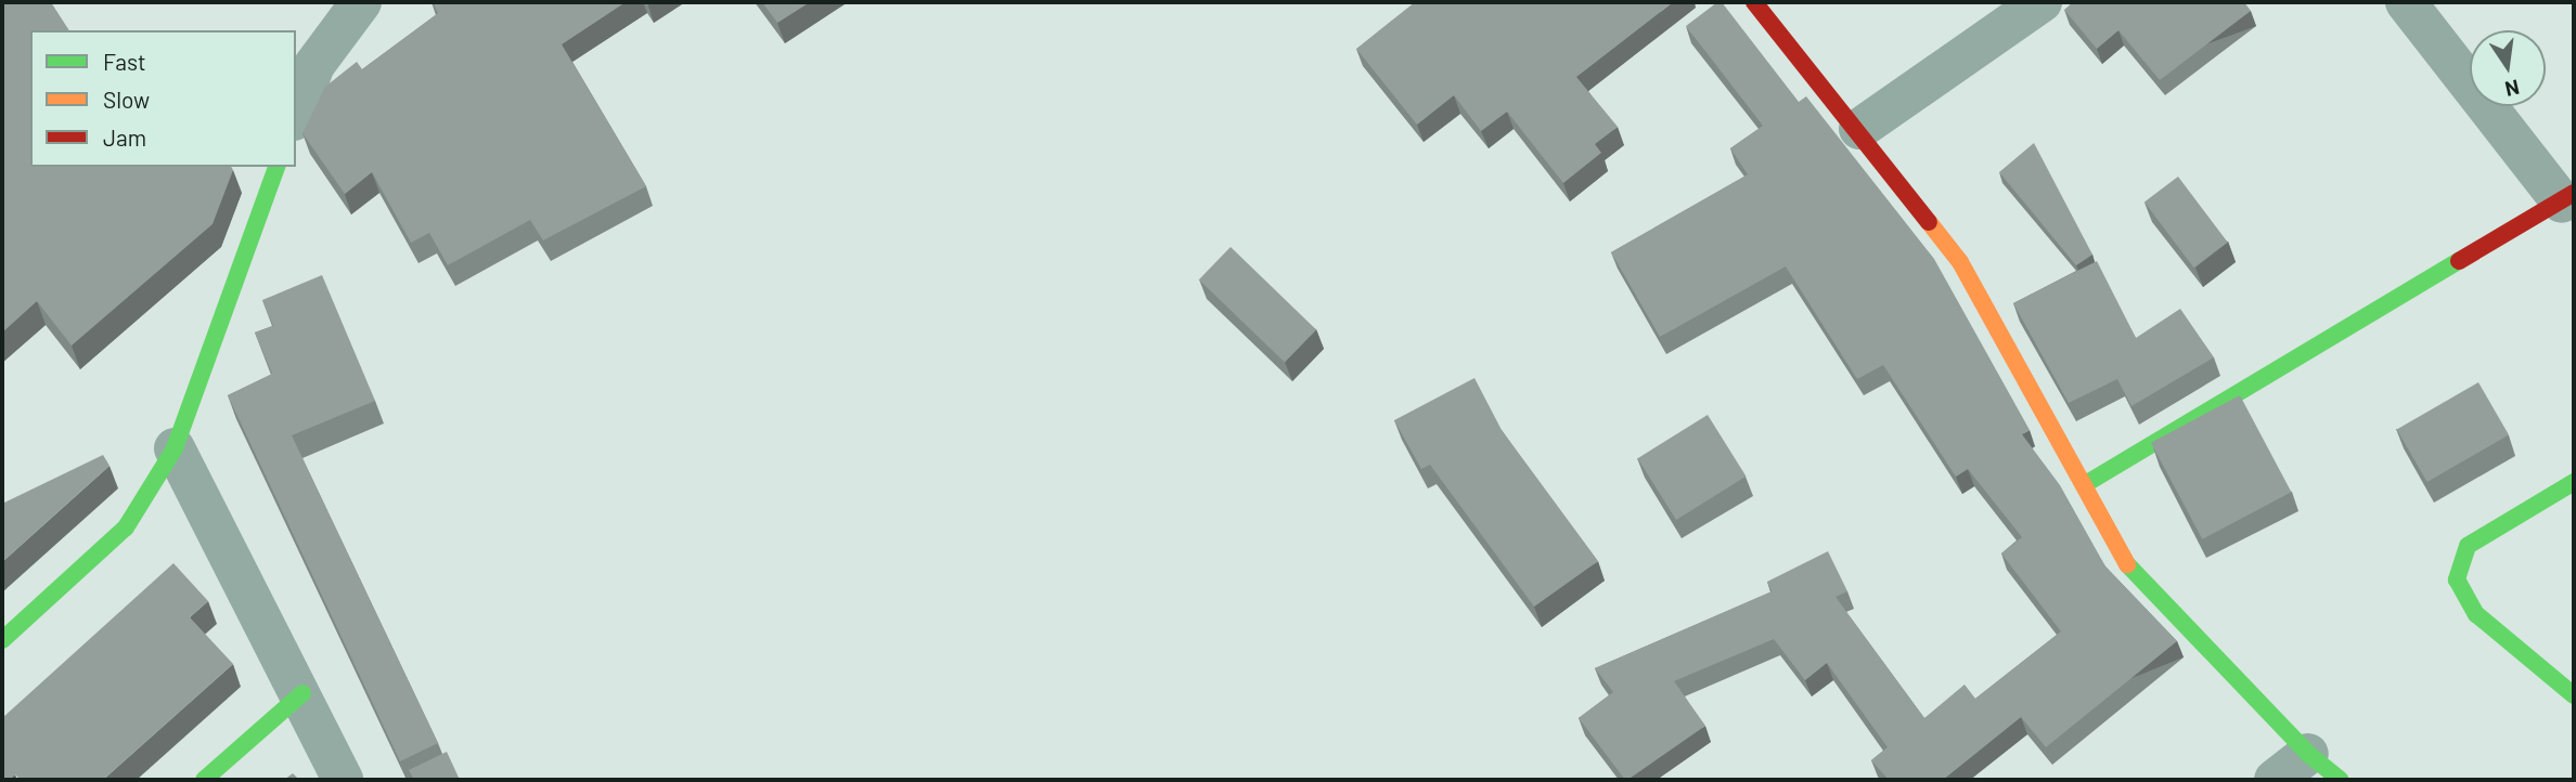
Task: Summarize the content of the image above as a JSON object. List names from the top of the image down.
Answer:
{
  "legend": ["Fast", "Slow", "Jam"],
  "north": "bottom"
}
